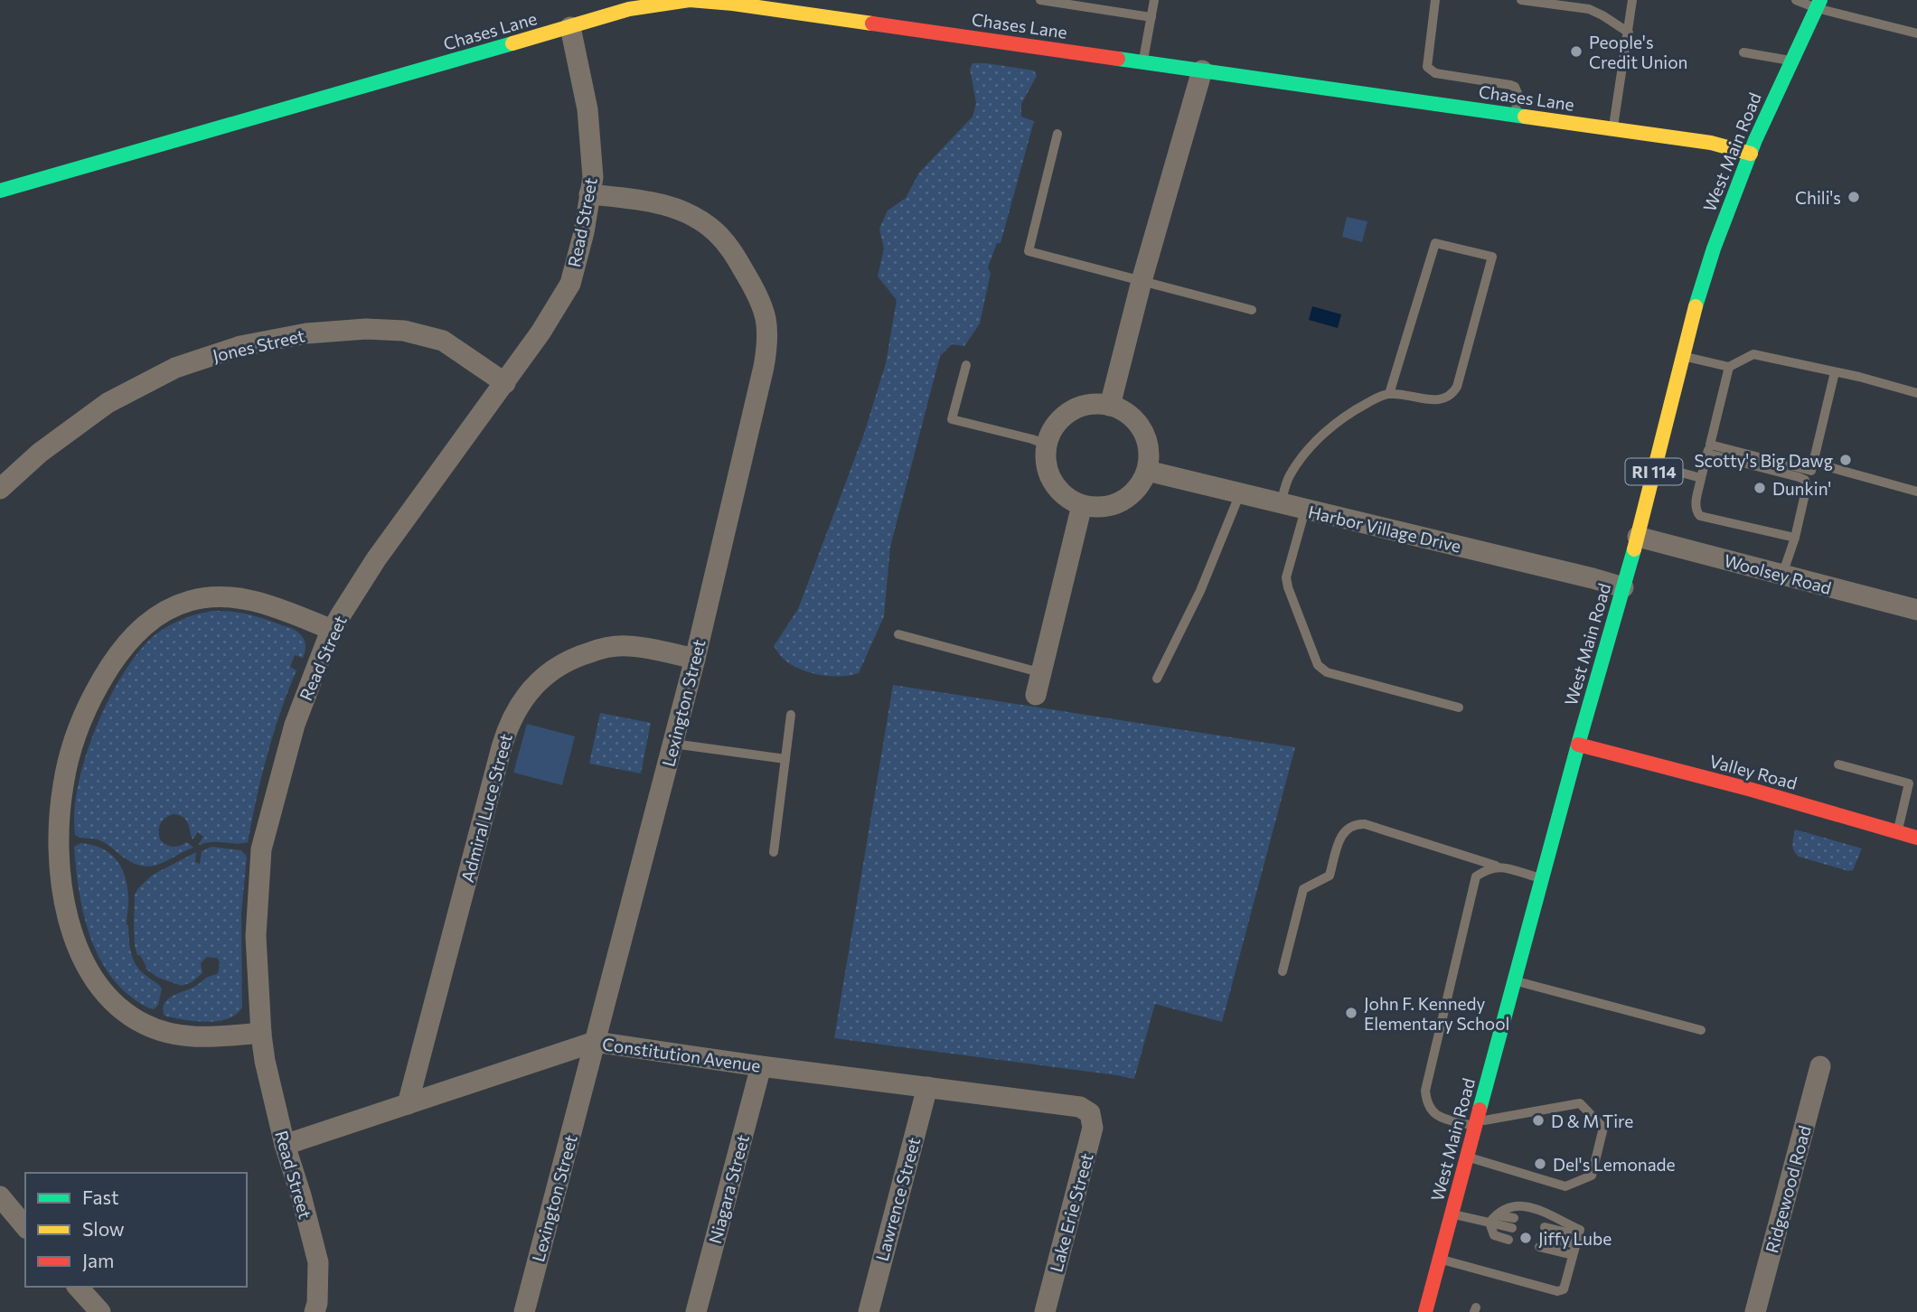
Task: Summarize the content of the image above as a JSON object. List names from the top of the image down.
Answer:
{
  "streets": {
    "main road": [
      "Chases Lane",
      "West Main Road",
      "RI 114",
      "Valley Road"
    ],
    "street": [
      "Read Street",
      "Jones Street",
      "Harbor Village Drive",
      "Woolsey Road",
      "Lexington Street",
      "Admiral Luce Street",
      "Constitution Avenue",
      "Niagara Street",
      "Ridgewood Road",
      "Lawrence Street",
      "Lake Erie Street"
    ]
  },
  "crossings": [
    ["Chases Lane", "West Main Road"],
    ["Chases Lane", "Read Street"],
    ["West Main Road", "Harbor Village Drive"],
    ["West Main Road", "Woolsey Road"],
    ["West Main Road", "Valley Road"],
    ["Read Street", "Jones Street"],
    ["Read Street", "Lexington Street"],
    ["Read Street", "Constitution Avenue"],
    ["Lexington Street", "Admiral Luce Street"],
    ["Lexington Street", "Constitution Avenue"],
    ["Admiral Luce Street", "Constitution Avenue"],
    ["Constitution Avenue", "Niagara Street"],
    ["Constitution Avenue", "Lawrence Street"],
    ["Constitution Avenue", "Lake Erie Street"]
  ],
  "places": [
    "People's Credit Union",
    "Chili's",
    "Scotty's Big Dawg",
    "Dunkin'",
    "John F. Kennedy Elementary School",
    "D & M Tire",
    "Del's Lemonade",
    "Jiffy Lube"
  ],
  "legend": ["Fast", "Slow", "Jam"]
}
